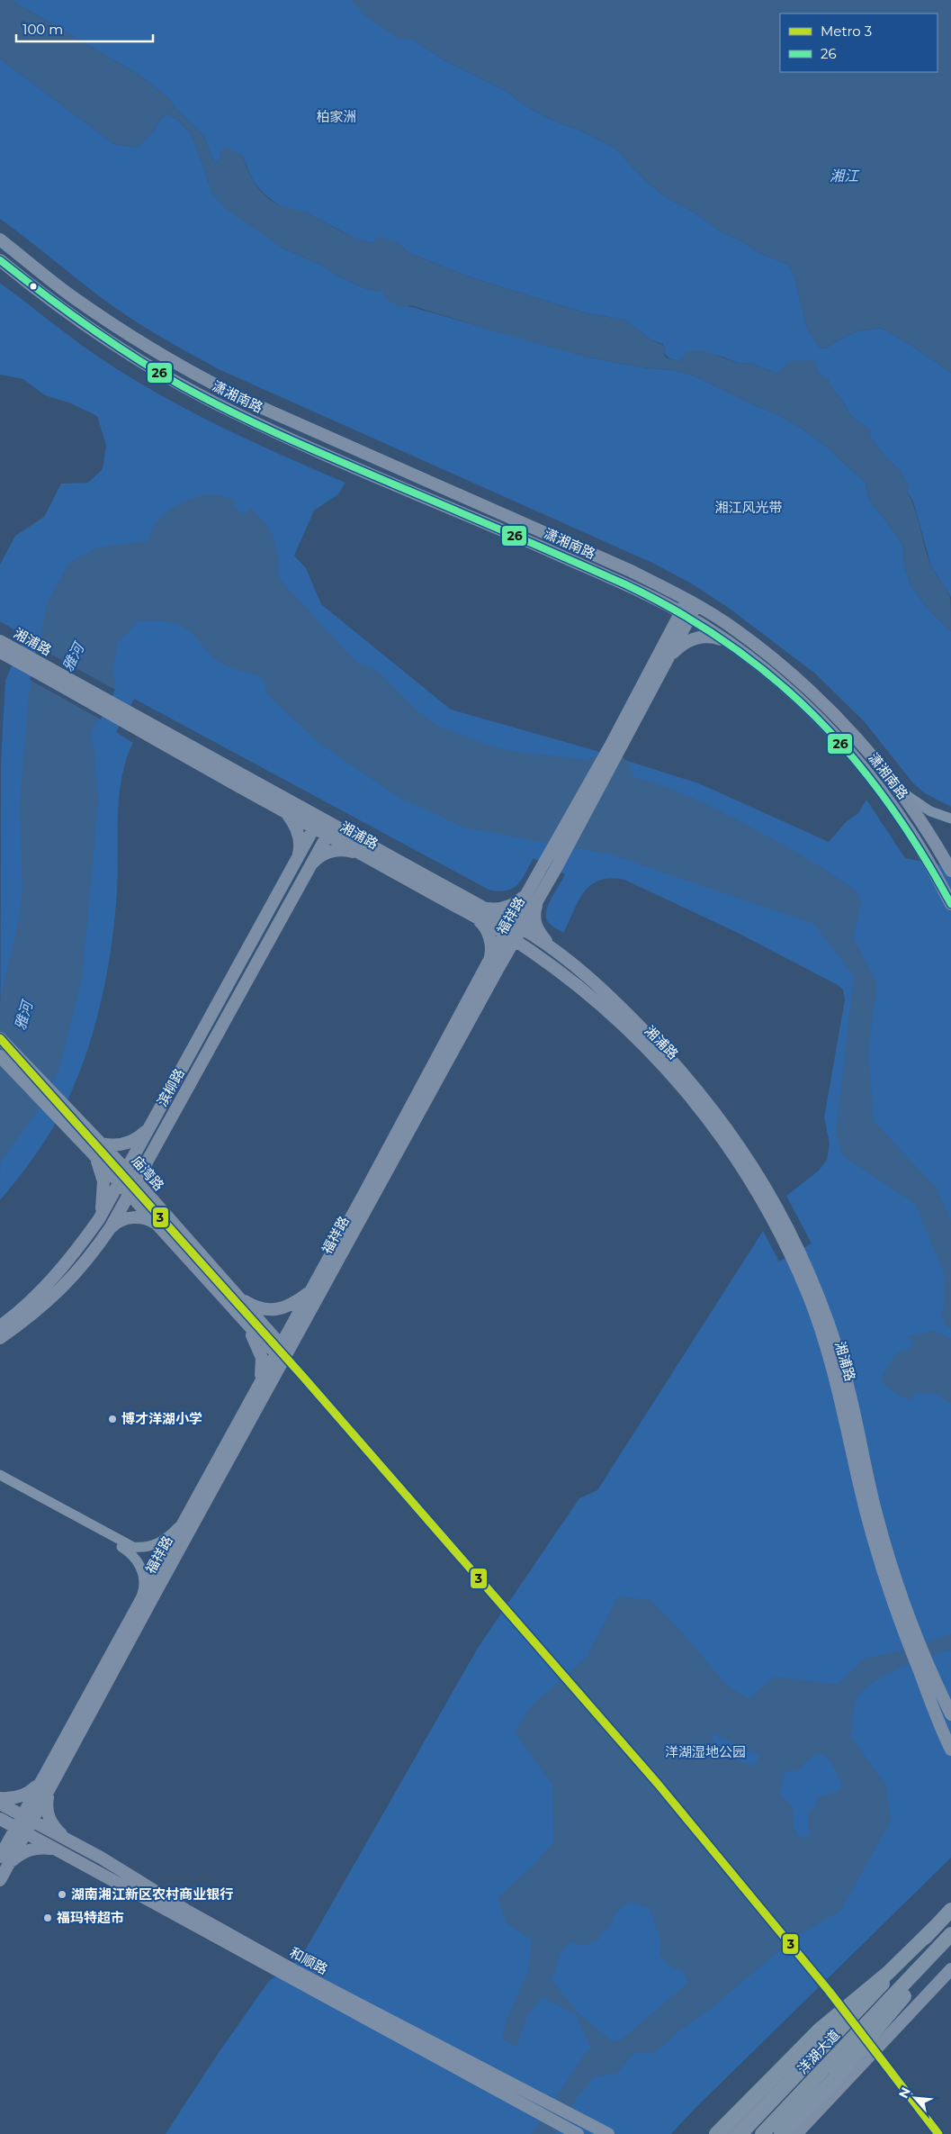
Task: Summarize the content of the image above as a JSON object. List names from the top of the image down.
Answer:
{
  "streets": {
    "highway": ["洋湖大道"],
    "main road": [
      "潇湘南路",
      "湘浦路",
      "福祥路",
      "滨柳路",
      "庙湾路",
      "和顺路"
    ]
  },
  "crossings": [
    ["潇湘南路", "福祥路"],
    ["湘浦路", "福祥路"],
    ["湘浦路", "滨柳路"],
    ["福祥路", "庙湾路"],
    ["福祥路", "和顺路"],
    ["滨柳路", "庙湾路"]
  ],
  "water": ["湘江", "雅河"],
  "parks": ["柏家洲", "湘江风光带", "洋湖湿地公园"],
  "places": ["博才洋湖小学", "湖南湘江新区农村商业银行", "福玛特超市"],
  "lines": ["transit line 26", "metro line 3"],
  "legend": ["Metro 3", "26"],
  "scale_bar": "100 m",
  "north": "top left"
}
